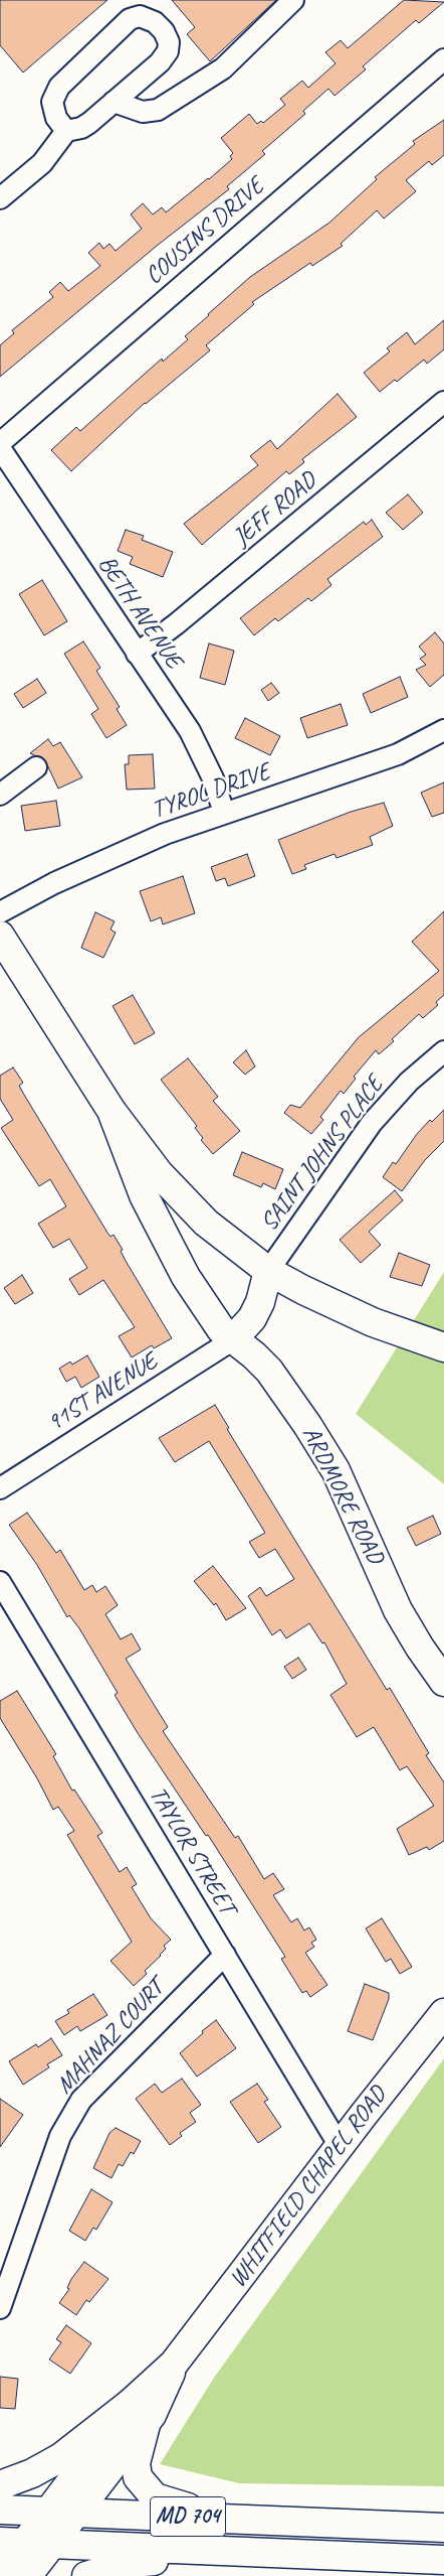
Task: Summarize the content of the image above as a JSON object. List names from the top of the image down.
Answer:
{
  "streets": {
    "street": [
      "COUSINS DRIVE",
      "JEFF ROAD",
      "BETH AVENUE",
      "TYROL DRIVE",
      "SAINT JOHNS PLACE",
      "91ST AVENUE",
      "ARDMORE ROAD",
      "TAYLOR STREET",
      "MAHNAZ COURT",
      "WHITFIELD CHAPEL ROAD",
      "MD 704"
    ]
  },
  "crossings": [
    ["JEFF ROAD", "BETH AVENUE"],
    ["BETH AVENUE", "TYROL DRIVE"],
    ["91ST AVENUE", "ARDMORE ROAD"],
    ["TAYLOR STREET", "MAHNAZ COURT"],
    ["TAYLOR STREET", "WHITFIELD CHAPEL ROAD"],
    ["WHITFIELD CHAPEL ROAD", "MD 704"]
  ]
}
